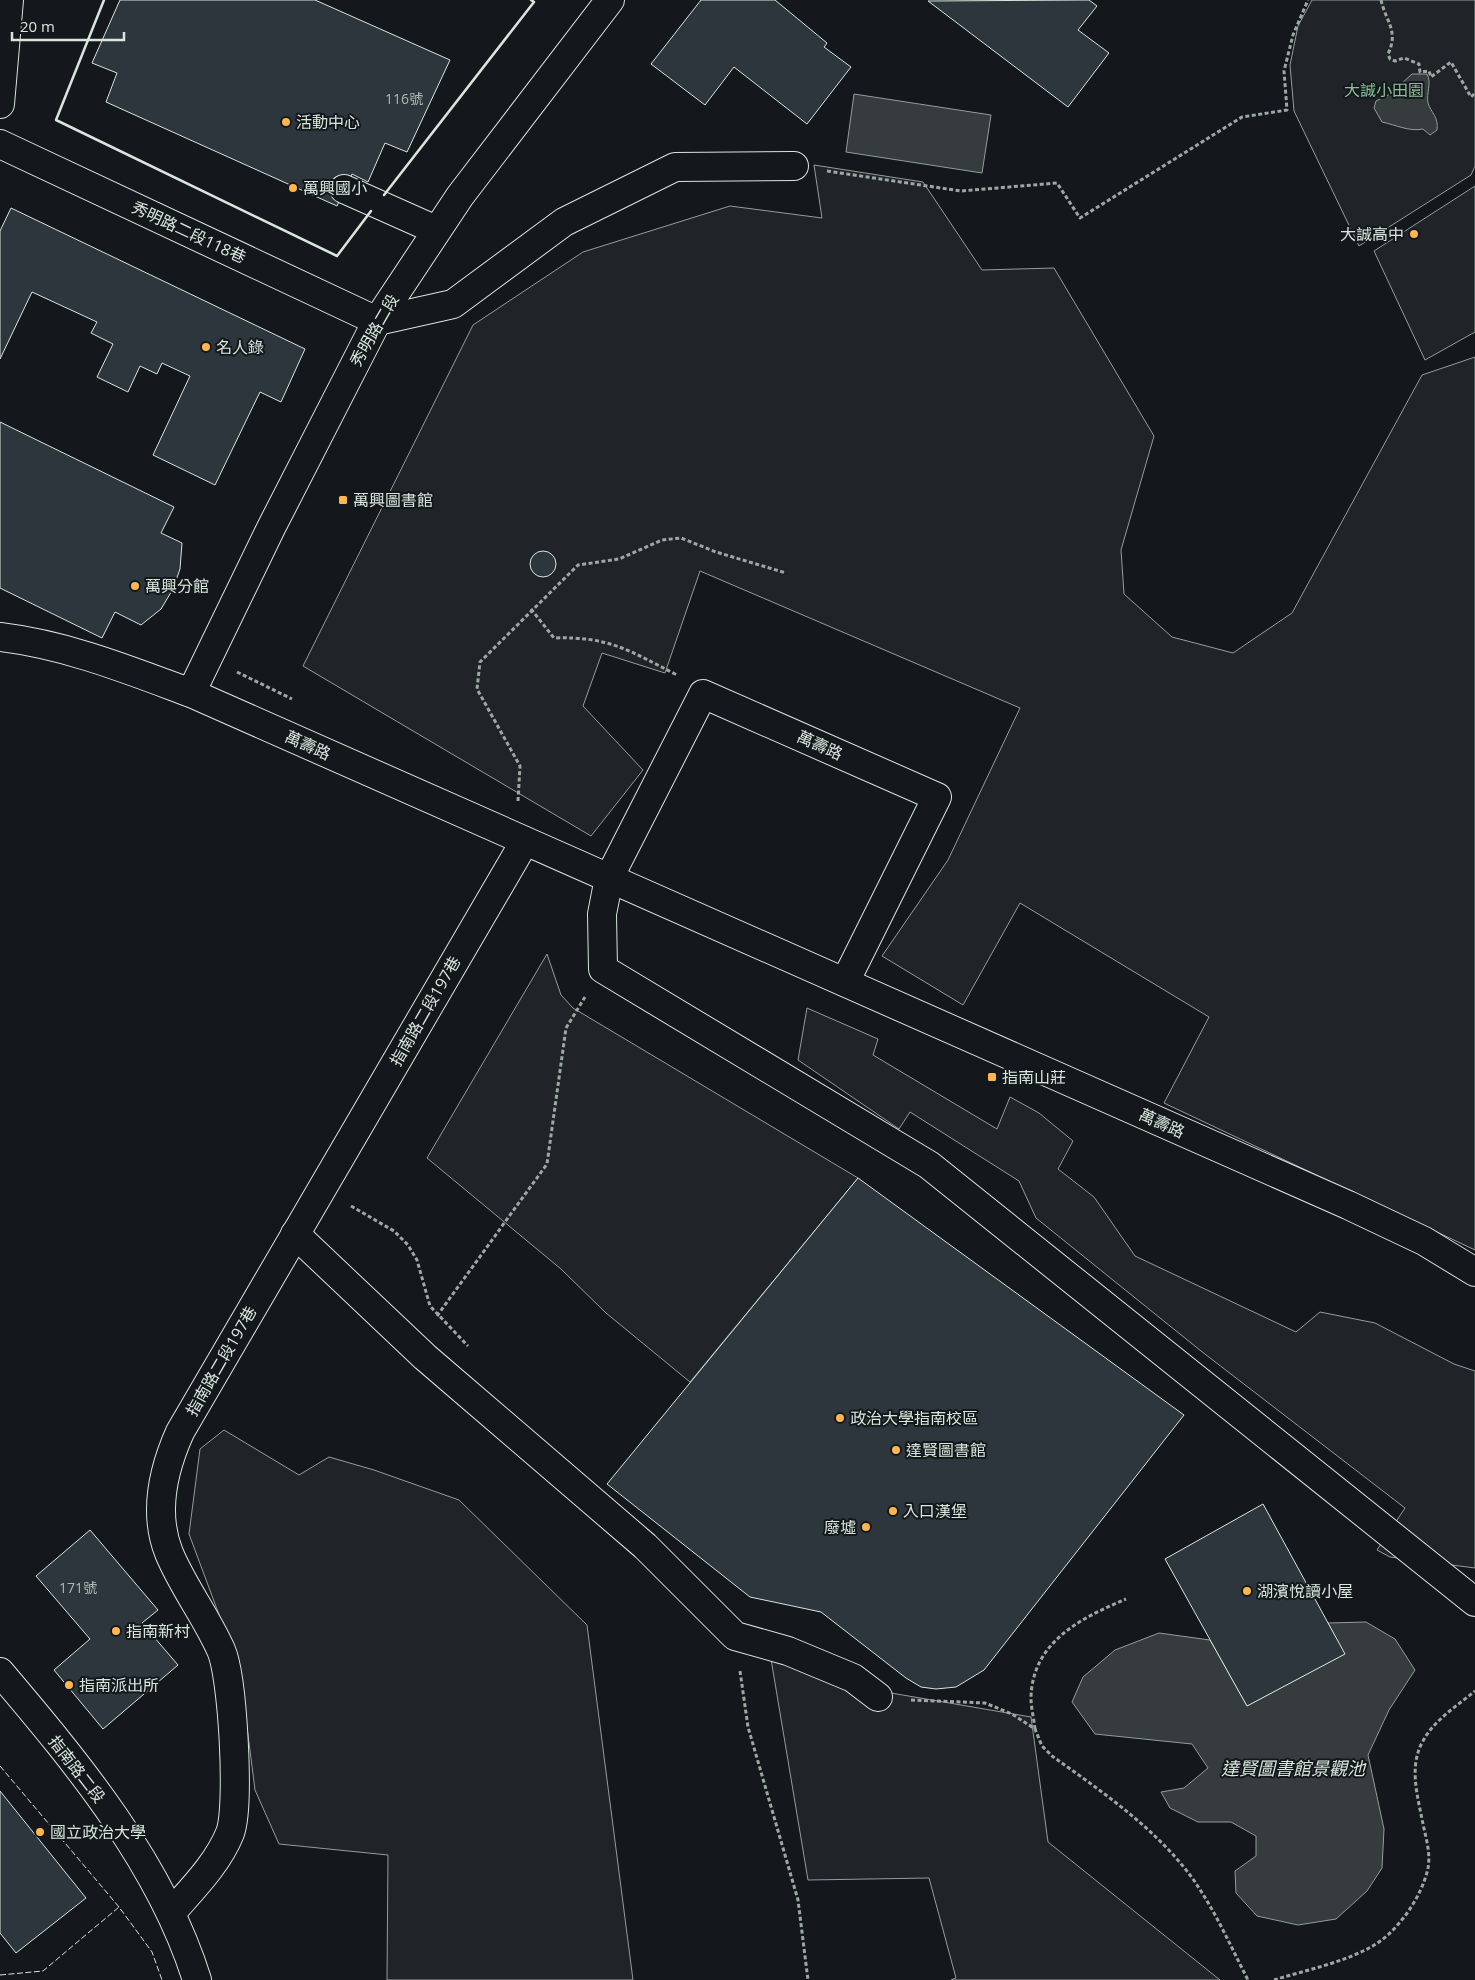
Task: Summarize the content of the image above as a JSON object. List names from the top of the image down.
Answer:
{
  "streets": {
    "street": [
      "秀明路二段118巷",
      "秀明路二段",
      "萬壽路",
      "指南路二段197巷",
      "指南路二段"
    ]
  },
  "crossings": [
    ["秀明路二段118巷", "秀明路二段"],
    ["秀明路二段", "萬壽路"],
    ["萬壽路", "指南路二段197巷"],
    ["指南路二段197巷", "指南路二段"]
  ],
  "water": ["達賢圖書館景觀池"],
  "parks": ["大誠小田園"],
  "places": {
    "other": [
      "活動中心",
      "萬興國小",
      "大誠高中",
      "名人錄",
      "萬興分館",
      "政治大學指南校區",
      "達賢圖書館",
      "入口漢堡",
      "廢墟",
      "湖濱悅讀小屋",
      "指南新村",
      "指南派出所",
      "國立政治大學"
    ],
    "transit": ["萬興圖書館", "指南山莊"]
  },
  "house_numbers": ["116號", "171號"],
  "scale_bar": "20 m"
}
